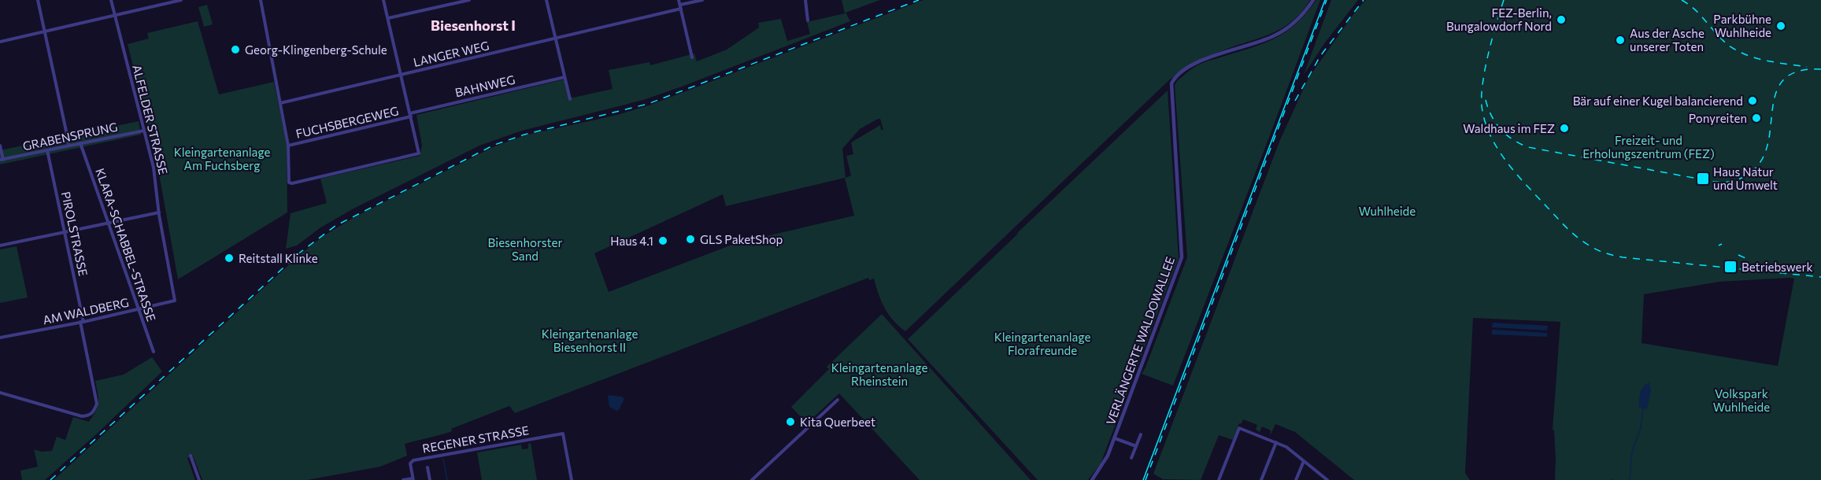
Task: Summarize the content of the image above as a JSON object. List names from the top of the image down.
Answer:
{
  "streets": {
    "street": [
      "LANGER WEG",
      "BAHNWEG",
      "ALFELDER STRASSE",
      "FUCHSBERGEWEG",
      "GRABENSPRUNG",
      "PIROLSTRASSE",
      "KLARA-SCHABBEL-STRASSE",
      "AM WALDBERG",
      "VERLÄNGERTE WALDOWALLEE",
      "REGENER STRASSE"
    ]
  },
  "crossings": [
    ["BAHNWEG", "FUCHSBERGEWEG"],
    ["ALFELDER STRASSE", "GRABENSPRUNG"],
    ["ALFELDER STRASSE", "AM WALDBERG"],
    ["GRABENSPRUNG", "PIROLSTRASSE"],
    ["GRABENSPRUNG", "KLARA-SCHABBEL-STRASSE"],
    ["PIROLSTRASSE", "AM WALDBERG"],
    ["KLARA-SCHABBEL-STRASSE", "AM WALDBERG"]
  ],
  "districts": ["Biesenhorst I"],
  "parks": [
    "Freizeit- und Erholungszentrum (FEZ)",
    "Kleingartenanlage Am Fuchsberg",
    "Wuhlheide",
    "Biesenhorster Sand",
    "Kleingartenanlage Biesenhorst II",
    "Kleingartenanlage Florafreunde",
    "Kleingartenanlage Rheinstein",
    "Volkspark Wuhlheide"
  ],
  "places": {
    "other": [
      "FEZ-Berlin, Bungalowdorf Nord",
      "Parkbühne Wuhlheide",
      "Aus der Asche unserer Toten",
      "Georg-Klingenberg-Schule",
      "Bär auf einer Kugel balancierend",
      "Ponyreiten",
      "Waldhaus im FEZ",
      "GLS PaketShop",
      "Haus 4.1",
      "Reitstall Klinke",
      "Kita Querbeet"
    ],
    "transit": ["Haus Natur und Umwelt", "Betriebswerk"]
  }
}
